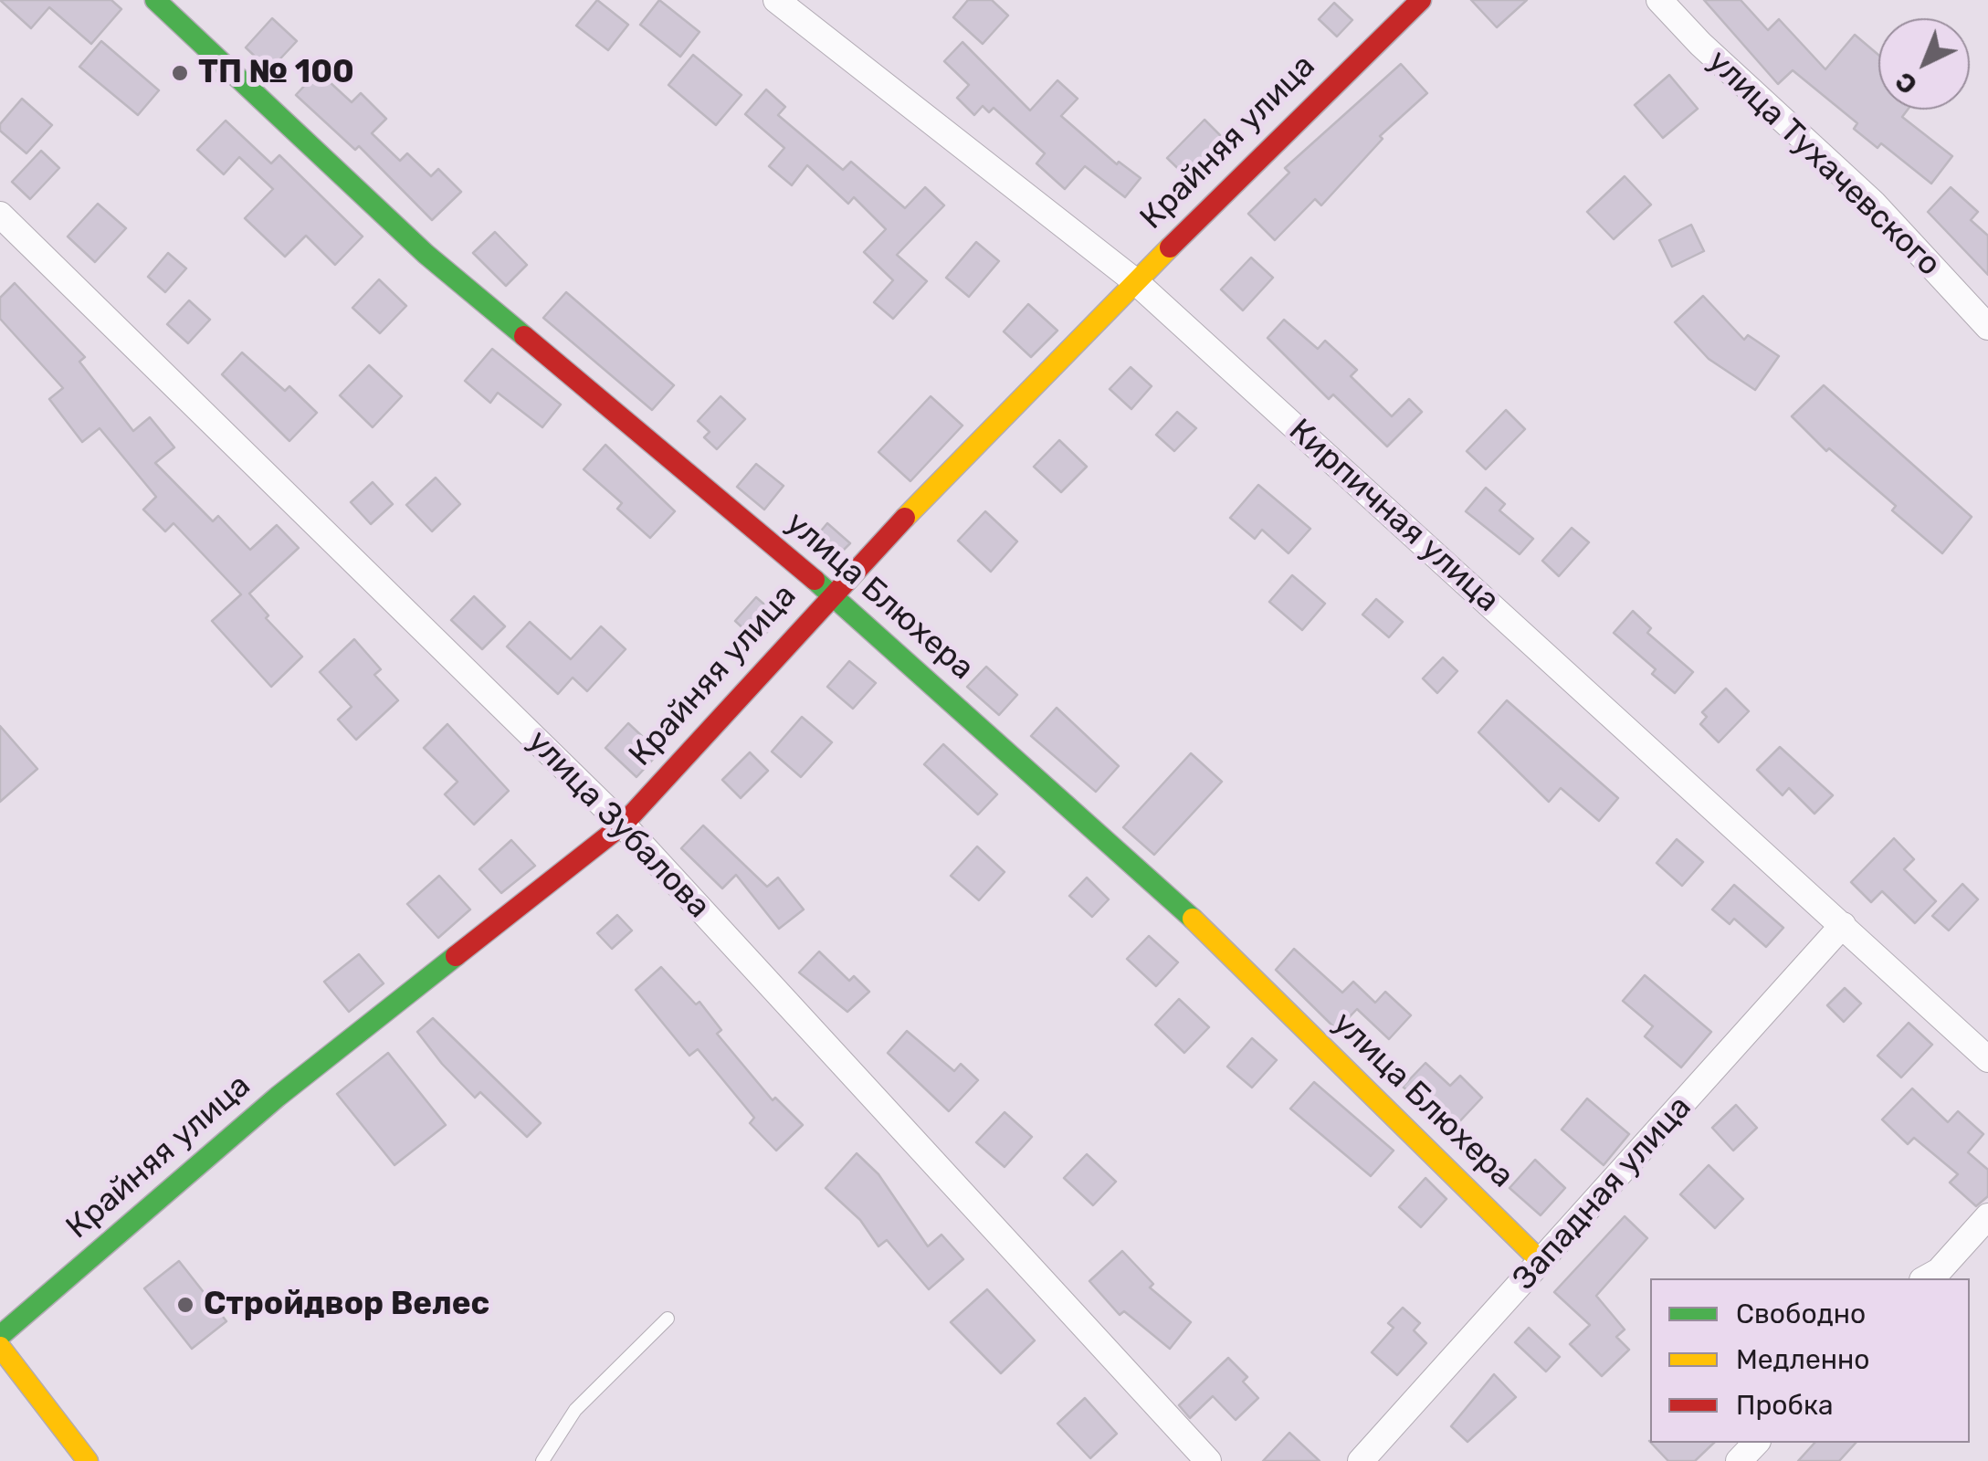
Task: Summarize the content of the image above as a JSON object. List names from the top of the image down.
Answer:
{
  "streets": {
    "street": [
      "Крайняя улица",
      "улица Тухачевского",
      "Кирпичная улица",
      "улица Блюхера",
      "улица Зубалова",
      "Западная улица"
    ]
  },
  "crossings": [
    ["Крайняя улица", "Кирпичная улица"],
    ["Крайняя улица", "улица Блюхера"],
    ["Крайняя улица", "улица Зубалова"],
    ["Кирпичная улица", "Западная улица"],
    ["улица Блюхера", "Западная улица"]
  ],
  "places": ["ТП № 100", "Стройдвор Велес"],
  "legend": ["Свободно", "Медленно", "Пробка"],
  "north": "bottom left"
}
